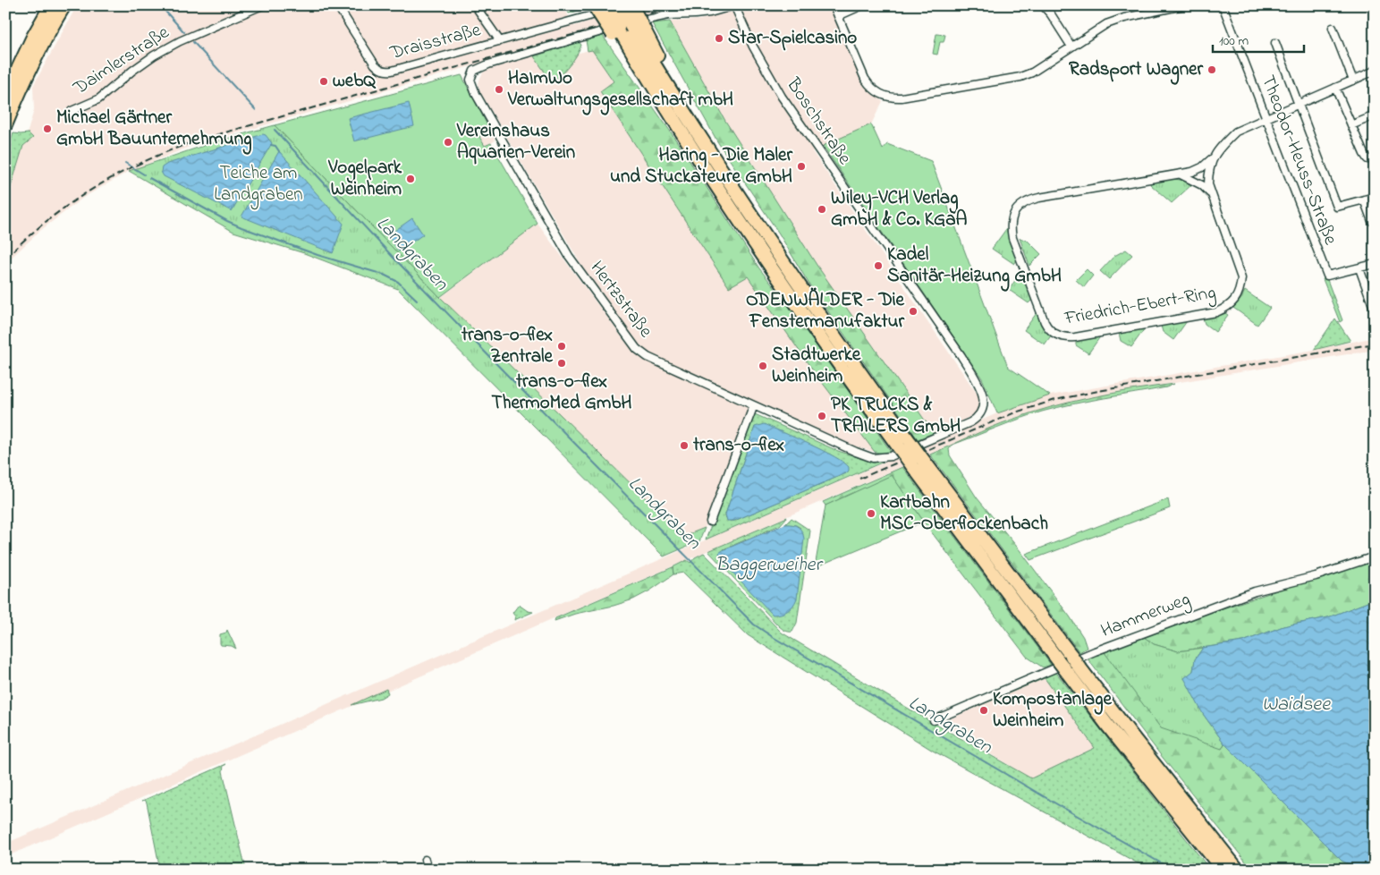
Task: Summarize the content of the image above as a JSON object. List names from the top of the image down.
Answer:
{
  "streets": {
    "street": [
      "Draisstraße",
      "Daimlerstraße",
      "Boschstraße",
      "Theodor-Heuss-Straße",
      "Hertzstraße",
      "Friedrich-Ebert-Ring",
      "Hammerweg"
    ]
  },
  "crossings": [
    ["Boschstraße", "Hertzstraße"],
    ["Theodor-Heuss-Straße", "Friedrich-Ebert-Ring"]
  ],
  "water": ["Landgraben", "Baggerweiher", "Waidsee"],
  "parks": ["Teiche am Landgraben"],
  "places": [
    "Star-Spielcasino",
    "Radsport Wagner",
    "webQ",
    "HaImWo Verwaltungsgesellschaft mbH",
    "Michael Gärtner GmbH Bauunternehmung",
    "Vereinshaus Aquarien-Verein",
    "Haring - Die Maler und Stuckateure GmbH",
    "Vogelpark Weinheim",
    "Wiley-VCH Verlag GmbH & Co. KGaA",
    "Kadel Sanitär-Heizung GmbH",
    "ODENWÄLDER - Die Fenstermanufaktur",
    "trans-o-flex Zentrale",
    "trans-o-flex ThermoMed GmbH",
    "Stadtwerke Weinheim",
    "PK TRUCKS & TRAILERS GmbH",
    "trans-o-flex",
    "Kartbahn MSC-Oberflockenbach",
    "Kompostanlage Weinheim"
  ],
  "scale_bar": "100 m"
}
